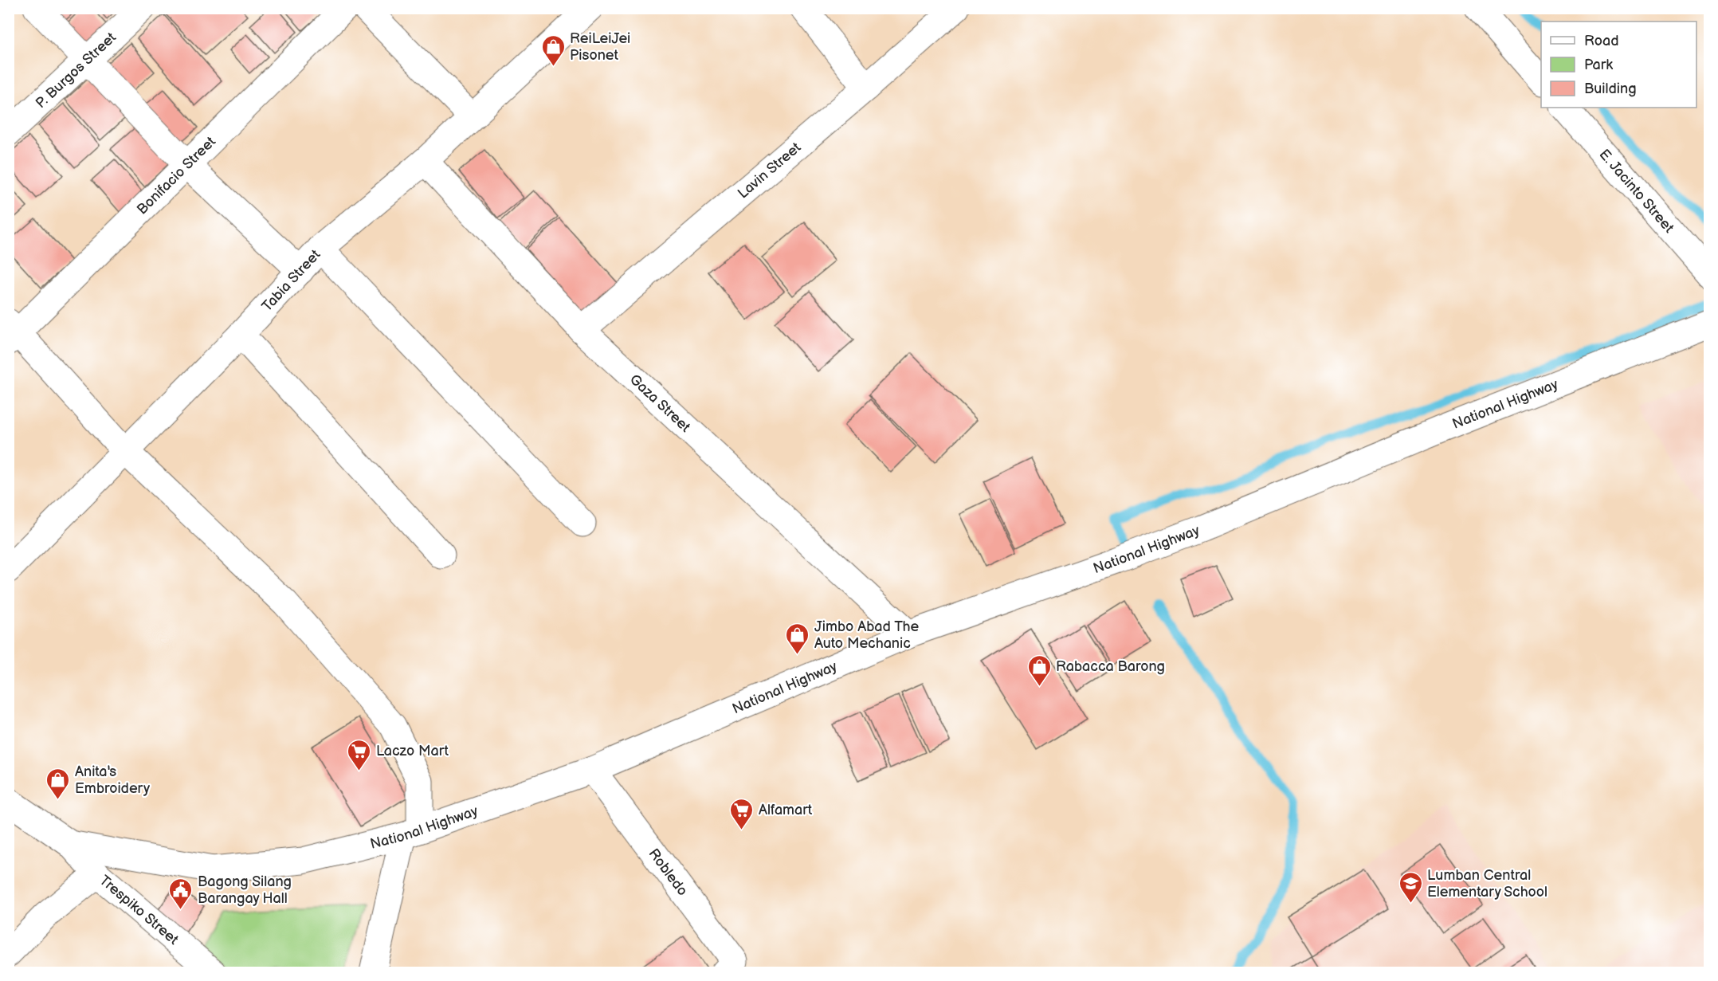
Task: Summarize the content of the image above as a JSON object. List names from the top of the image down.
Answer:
{
  "streets": {
    "street": [
      "P. Burgos Street",
      "Lavin Street",
      "Bonifacio Street",
      "E. Jacinto Street",
      "Tabia Street",
      "Gaza Street",
      "National Highway",
      "Robledo",
      "Trespiko Street"
    ]
  },
  "crossings": [
    ["Lavin Street", "Gaza Street"],
    ["Tabia Street", "Gaza Street"],
    ["Gaza Street", "National Highway"],
    ["National Highway", "Robledo"],
    ["National Highway", "Trespiko Street"]
  ],
  "places": {
    "shop": [
      "ReiLeiJei Pisonet",
      "Jimbo Abad The Auto Mechanic",
      "Rabacca Barong",
      "Anita's Embroidery"
    ],
    "supermarket": ["Laczo Mart", "Alfamart"],
    "school or university": ["Lumban Central Elementary School"],
    "public building": ["Bagong Silang Barangay Hall"]
  },
  "legend": ["Road", "Park", "Building"]
}
